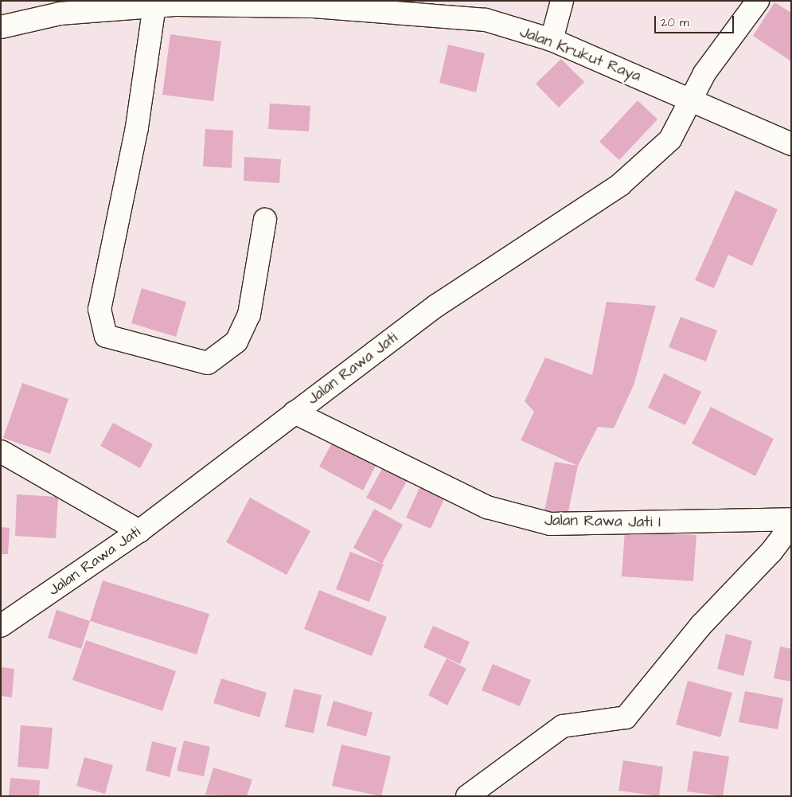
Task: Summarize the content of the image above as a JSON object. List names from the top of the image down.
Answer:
{
  "streets": {
    "street": ["Jalan Krukut Raya", "Jalan Rawa Jati", "Jalan Rawa Jati I"]
  },
  "crossings": [
    ["Jalan Krukut Raya", "Jalan Rawa Jati"],
    ["Jalan Rawa Jati", "Jalan Rawa Jati I"]
  ],
  "scale_bar": "20 m"
}
